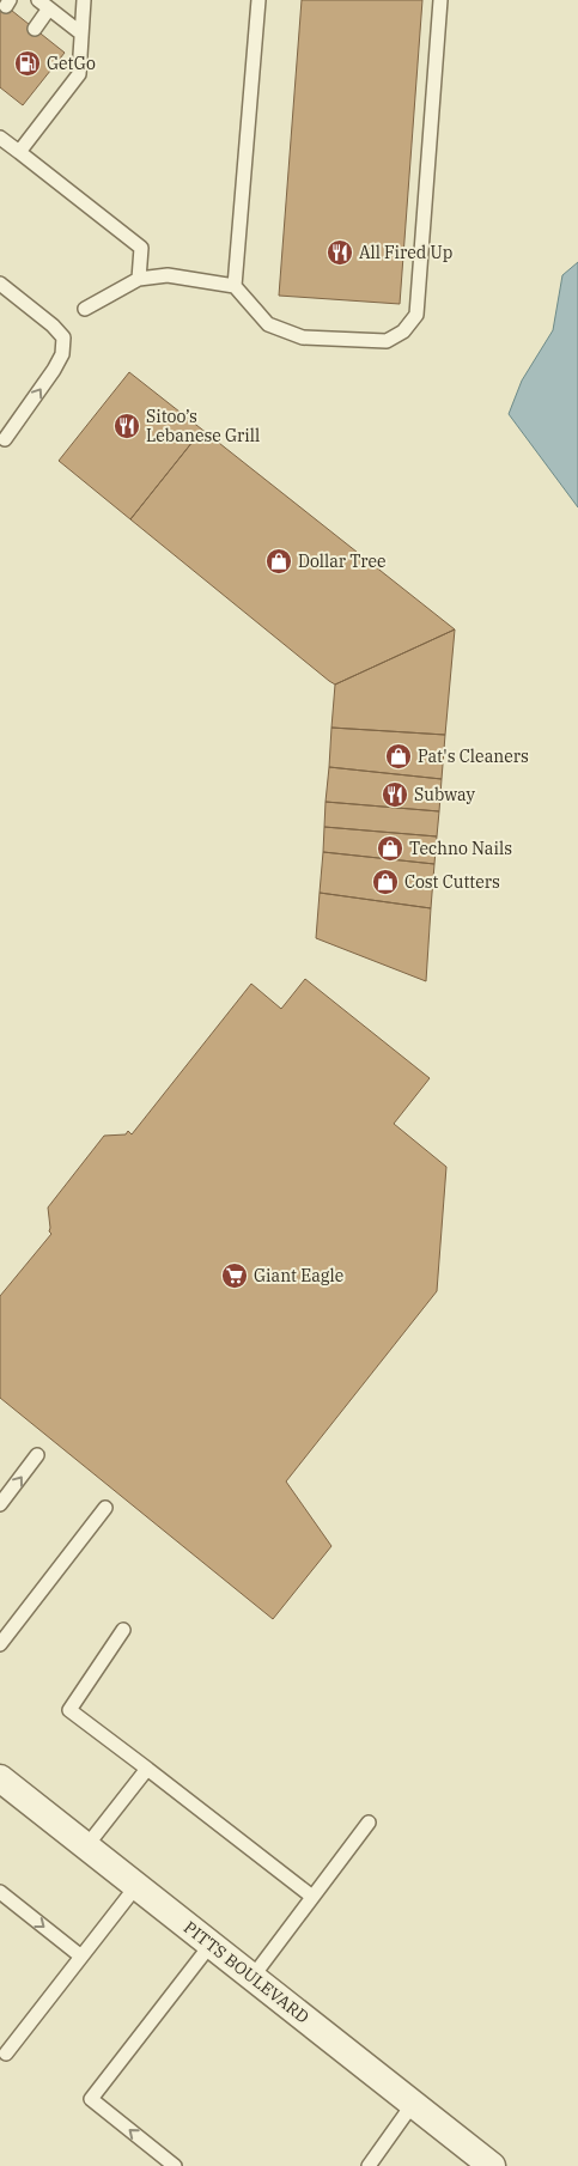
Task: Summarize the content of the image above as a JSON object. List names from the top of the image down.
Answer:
{
  "streets": {
    "street": ["PITTS BOULEVARD"]
  },
  "places": {
    "fuel station": ["GetGo"],
    "restaurant": ["All Fired Up", "Sitoo’s Lebanese Grill", "Subway"],
    "shop": [
      "Dollar Tree",
      "Pat's Cleaners",
      "Techno Nails",
      "Cost Cutters"
    ],
    "supermarket": ["Giant Eagle"]
  }
}
